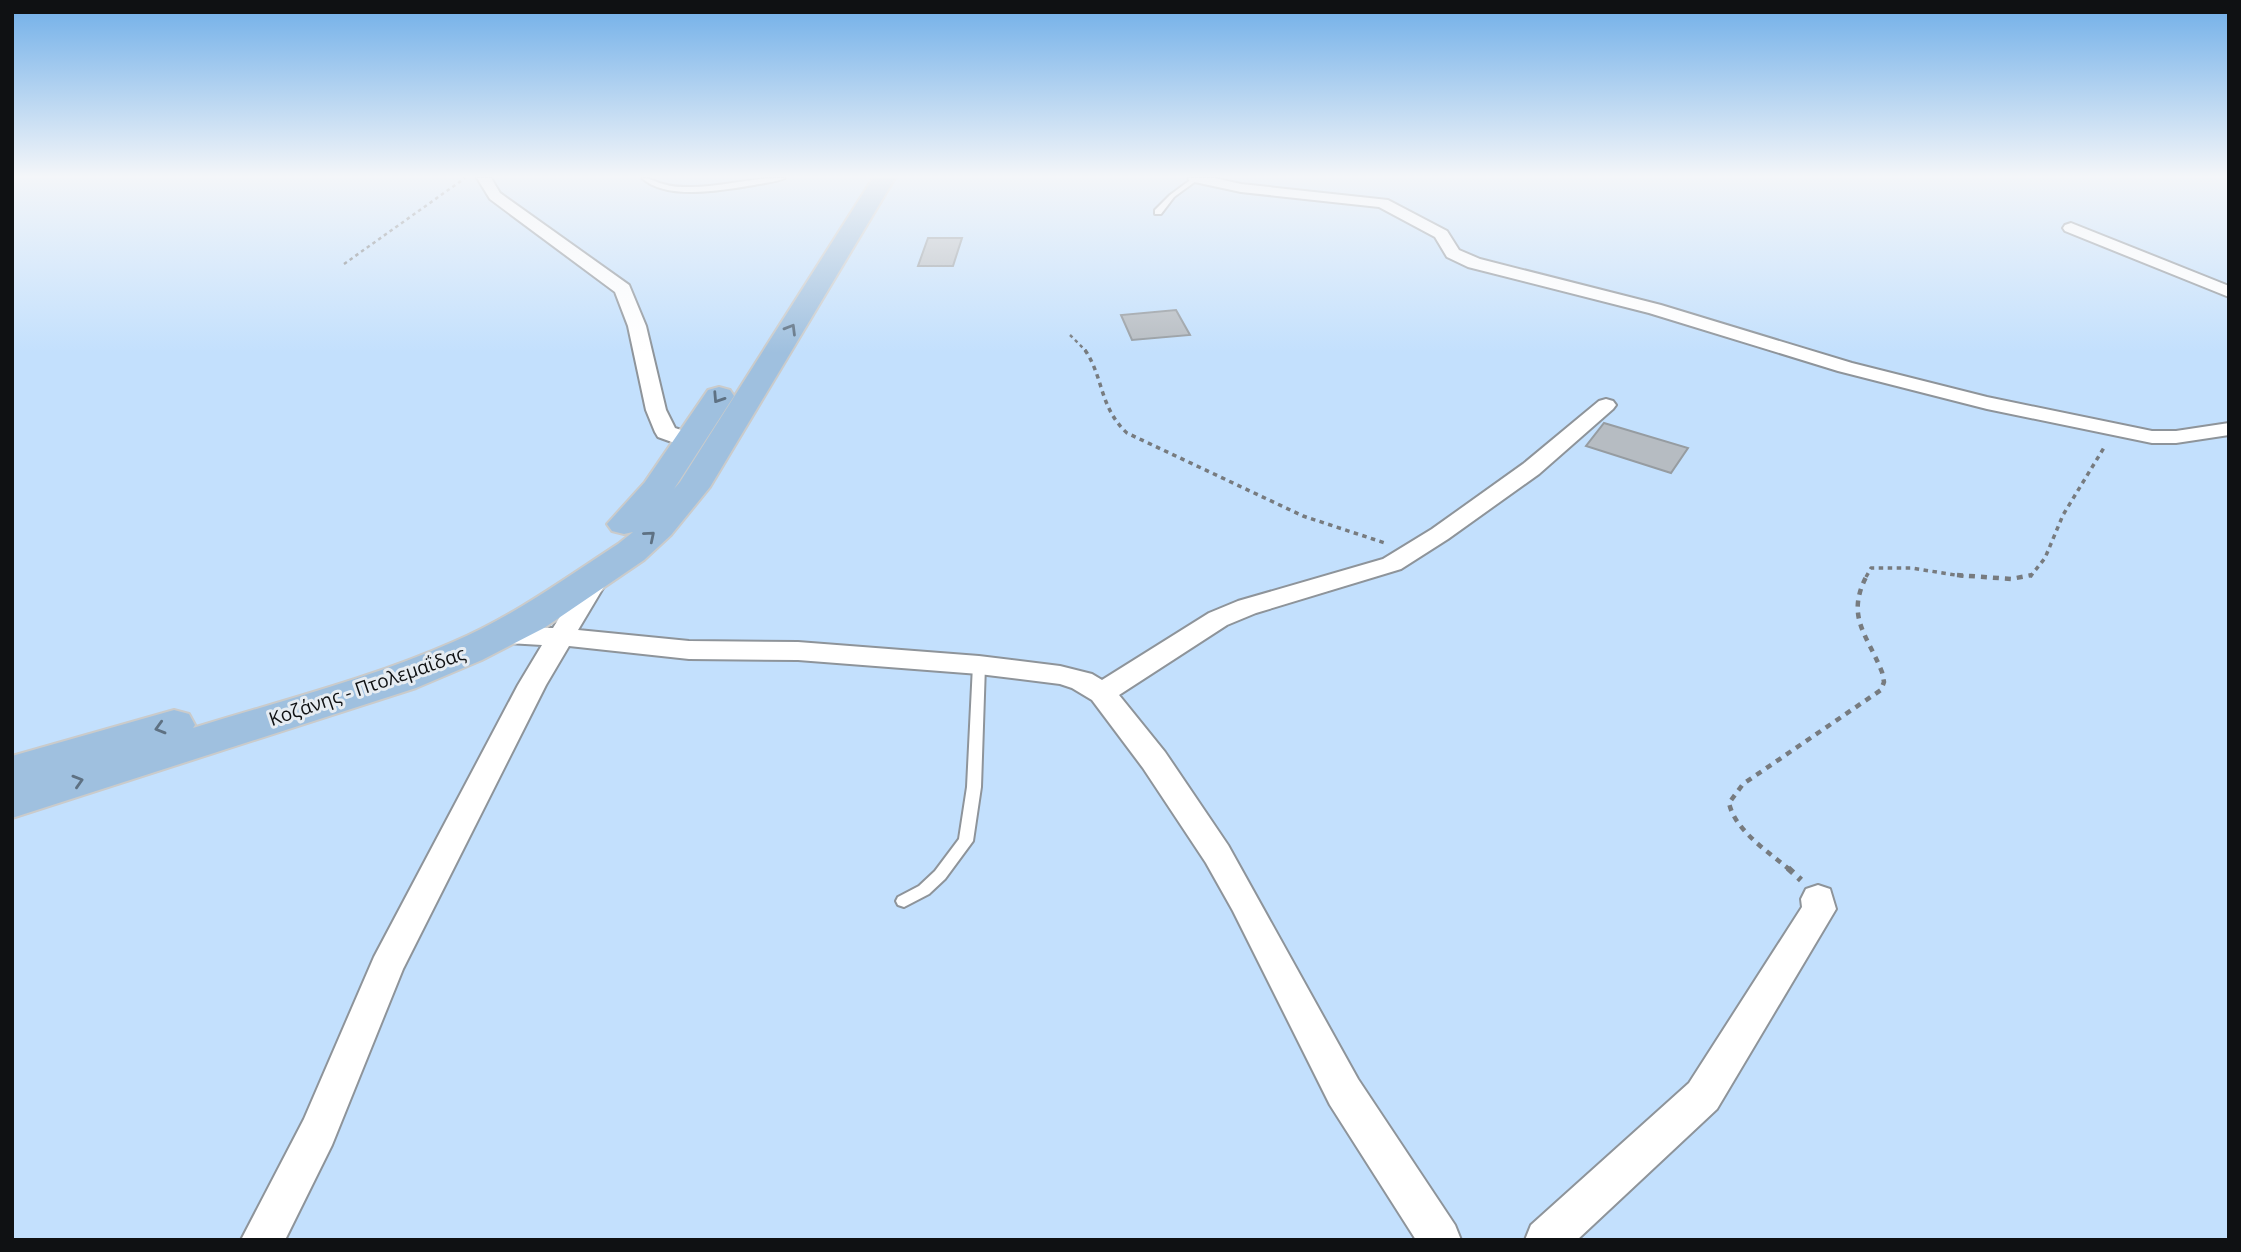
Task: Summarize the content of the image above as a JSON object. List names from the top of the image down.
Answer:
{
  "streets": {
    "main road": ["Κοζάνης - Πτολεμαΐδας"]
  }
}
